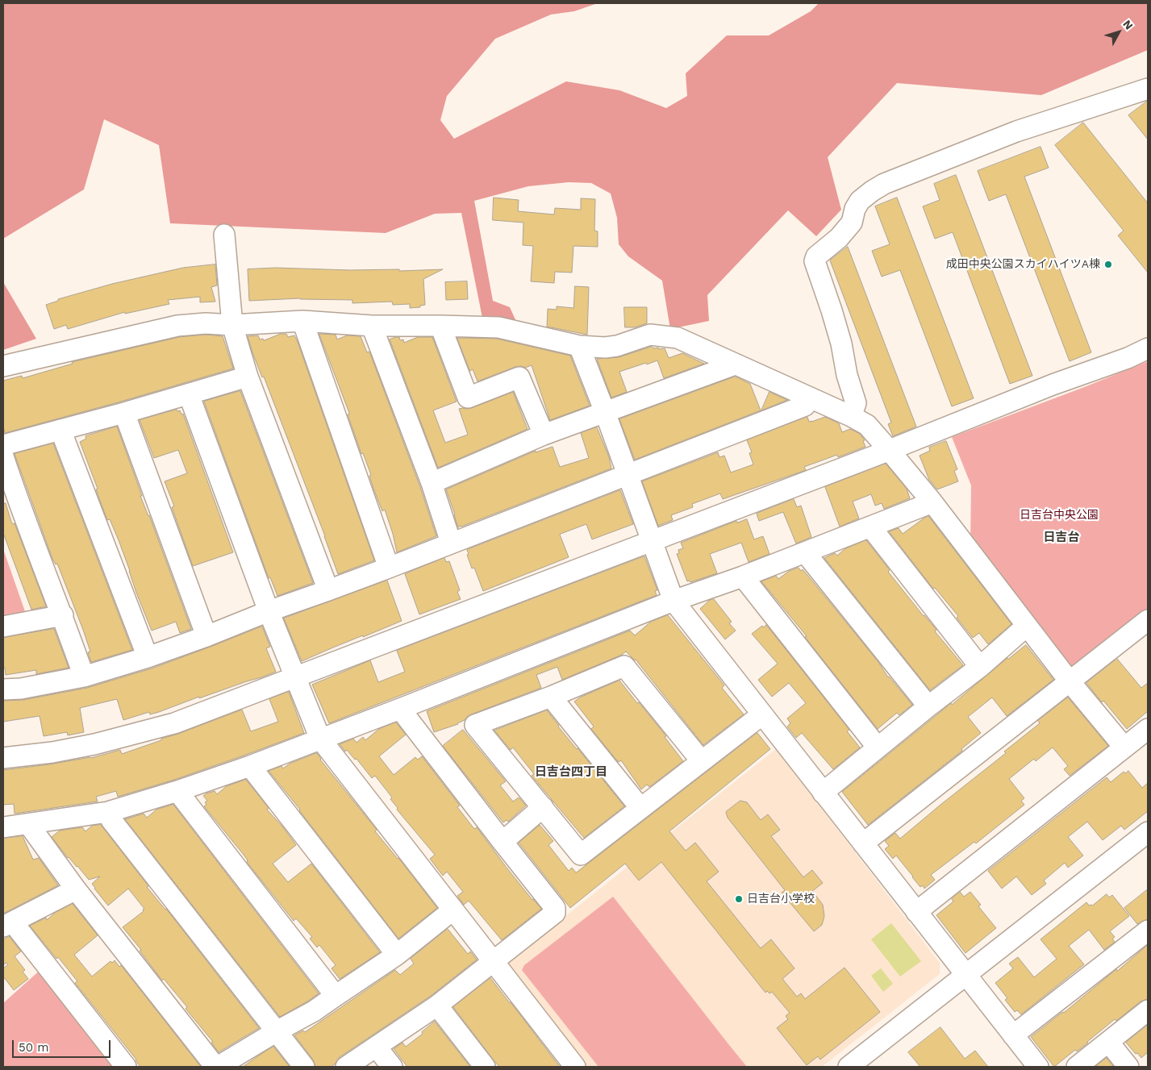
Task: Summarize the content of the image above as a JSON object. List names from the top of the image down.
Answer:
{
  "districts": ["日吉台", "日吉台四丁目"],
  "parks": ["日吉台中央公園"],
  "places": ["成田中央公園スカイハイツA棟", "日吉台小学校"],
  "scale_bar": "50 m",
  "north": "top right"
}
